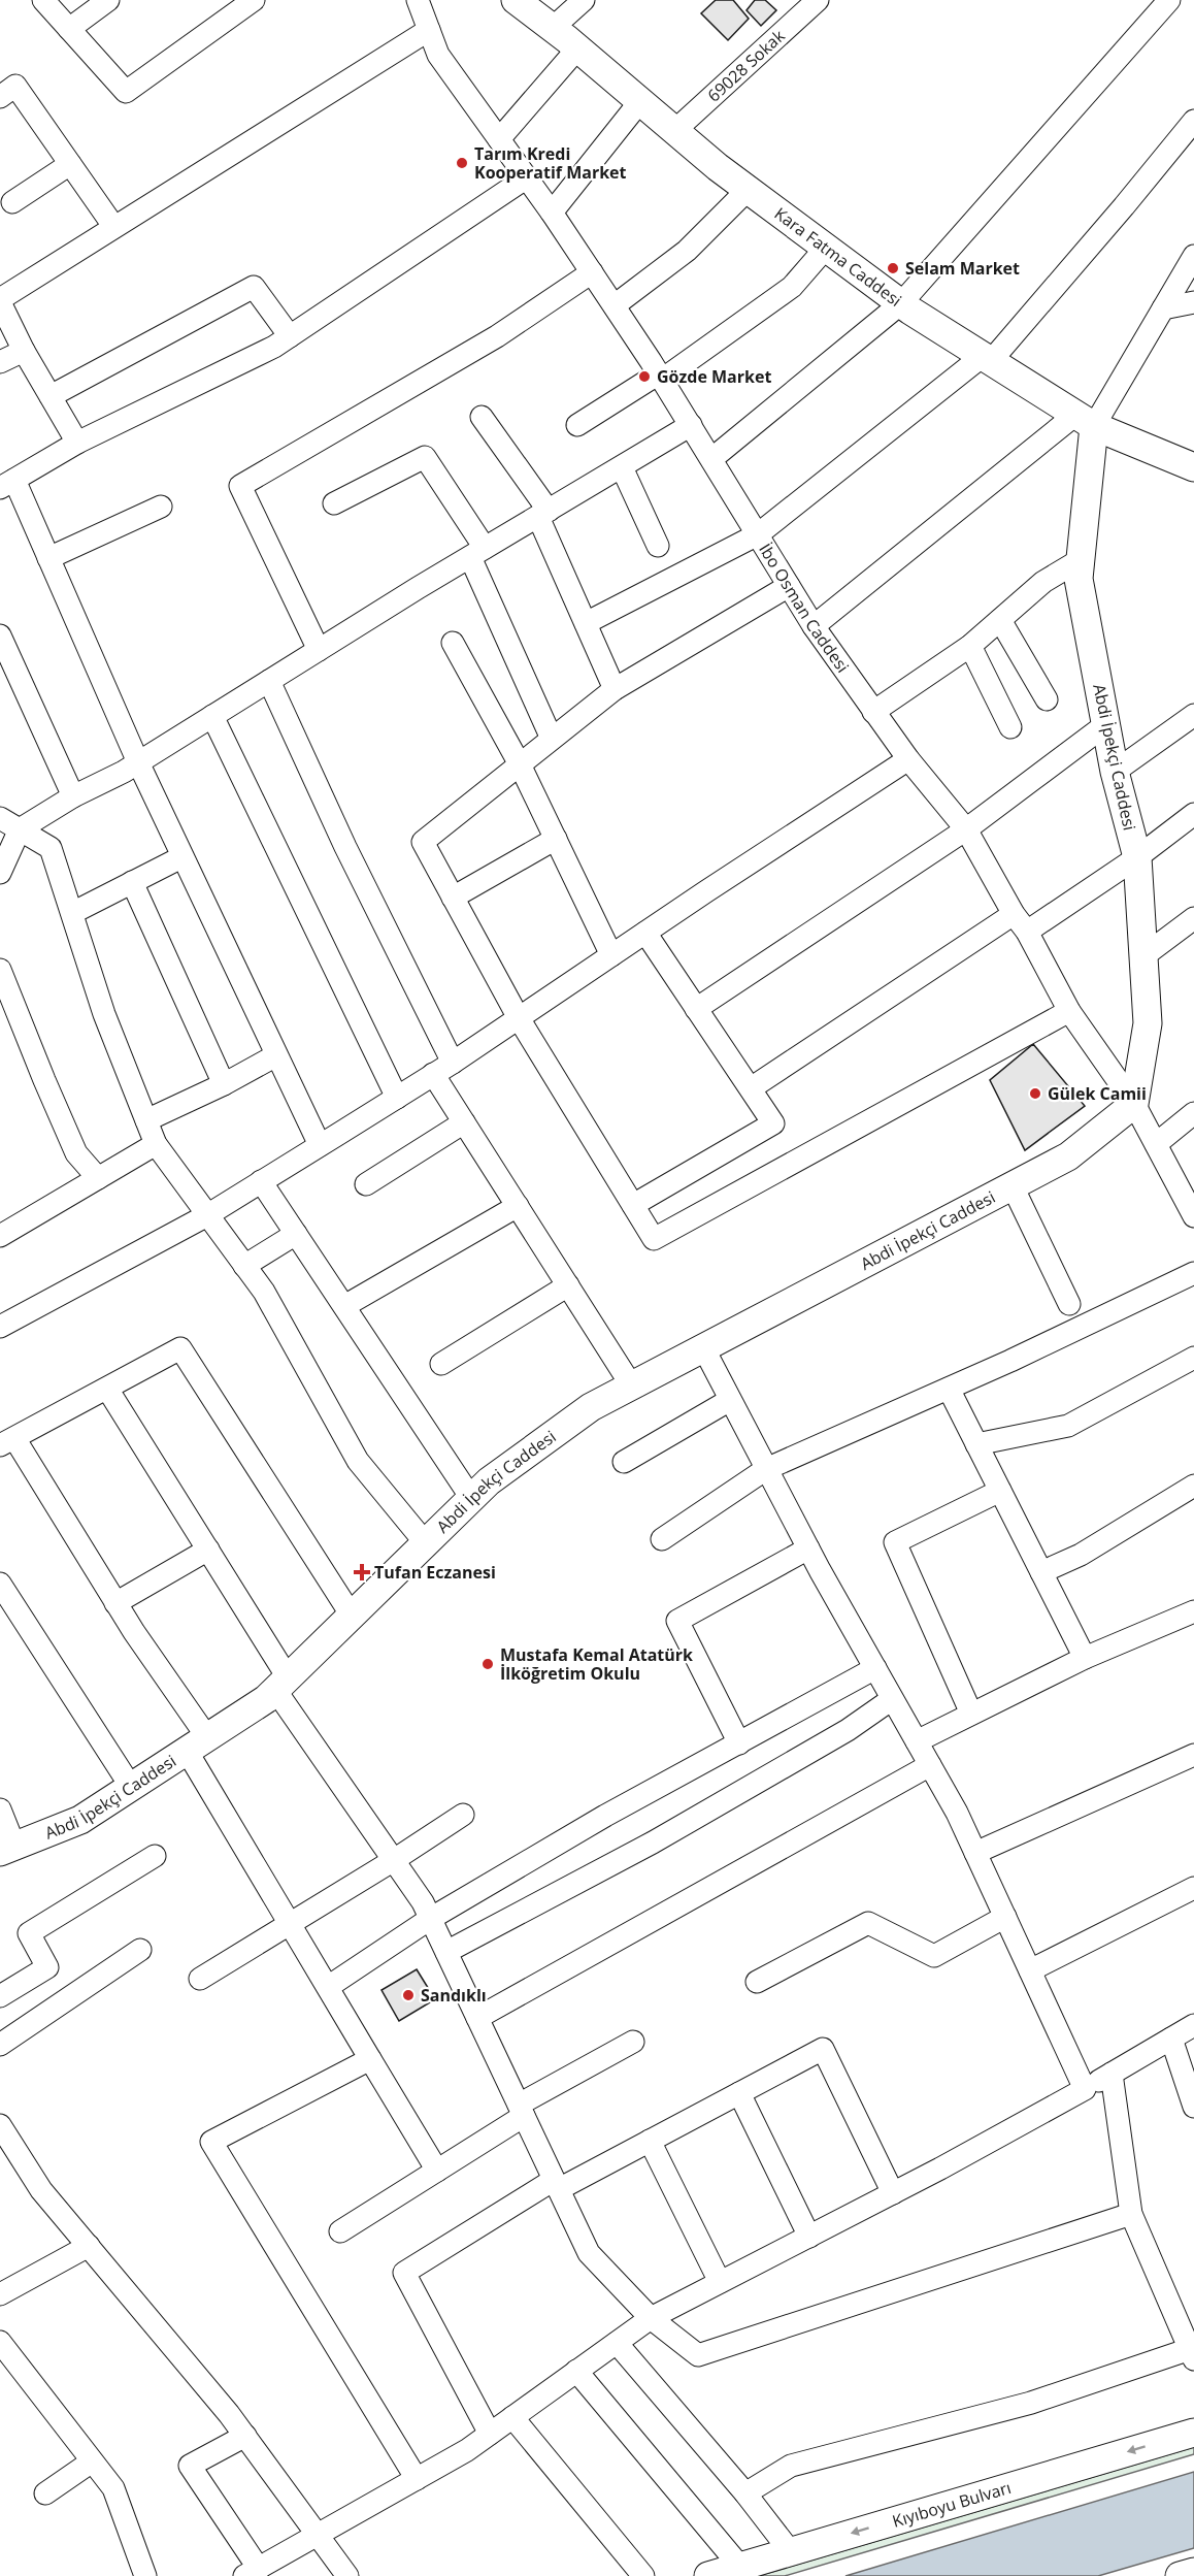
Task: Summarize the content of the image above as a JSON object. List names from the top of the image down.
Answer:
{
  "streets": {
    "main road": ["Kara Fatma Caddesi", "Abdi İpekçi Caddesi", "Kıyıboyu Bulvarı"],
    "street": ["69028 Sokak", "İbo Osman Caddesi"]
  },
  "crossings": [
    ["69028 Sokak", "Kara Fatma Caddesi"],
    ["Kara Fatma Caddesi", "Abdi İpekçi Caddesi"],
    ["İbo Osman Caddesi", "Abdi İpekçi Caddesi"]
  ],
  "one_way": ["Kıyıboyu Bulvarı"],
  "places": {
    "other": [
      "Tarım Kredi Kooperatif Market",
      "Selam Market",
      "Gözde Market",
      "Gülek Camii",
      "Mustafa Kemal Atatürk İlköğretim Okulu",
      "Sandıklı"
    ],
    "health": ["Tufan Eczanesi"]
  }
}
